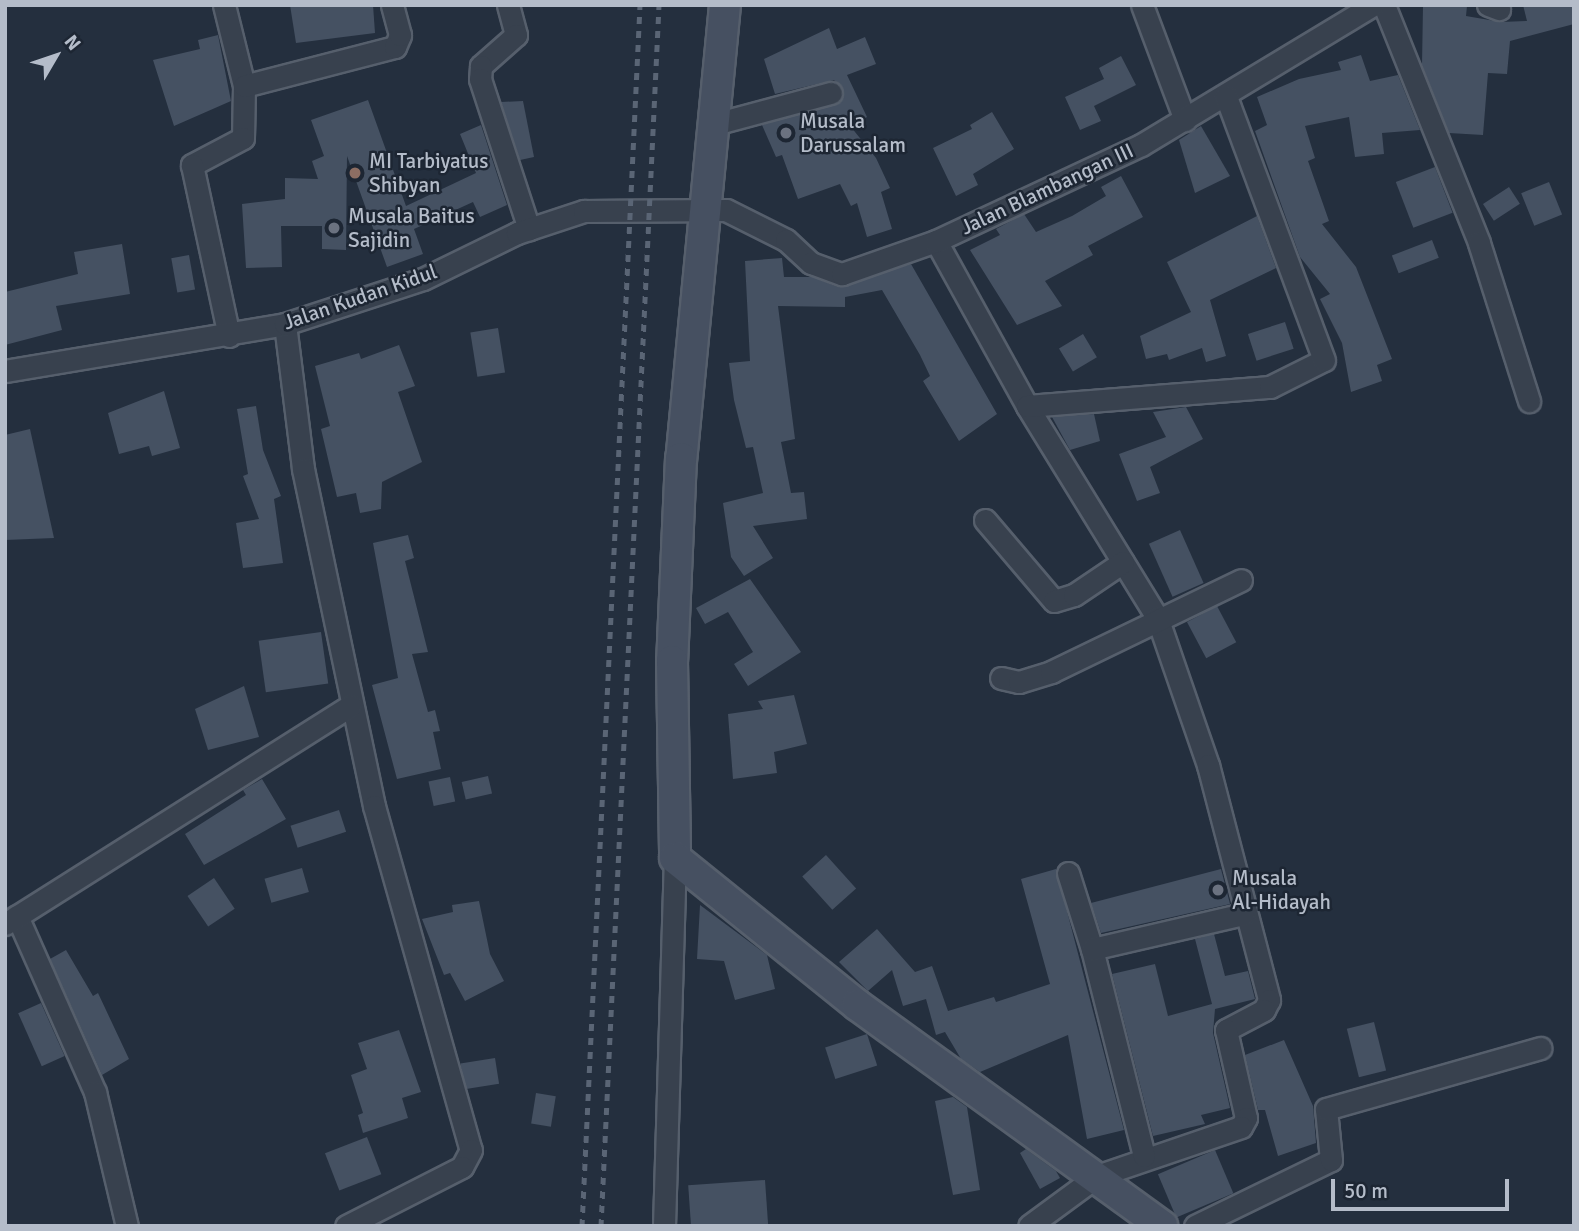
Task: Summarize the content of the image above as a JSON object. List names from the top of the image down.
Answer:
{
  "streets": {
    "street": ["Jalan Blambangan III", "Jalan Kudan Kidul"]
  },
  "crossings": [
    ["Jalan Blambangan III", "Jalan Kudan Kidul"]
  ],
  "places": [
    "Musala Darussalam",
    "MI Tarbiyatus Shibyan",
    "Musala Baitus Sajidin",
    "Musala Al-Hidayah"
  ],
  "scale_bar": "50 m",
  "north": "top right"
}
